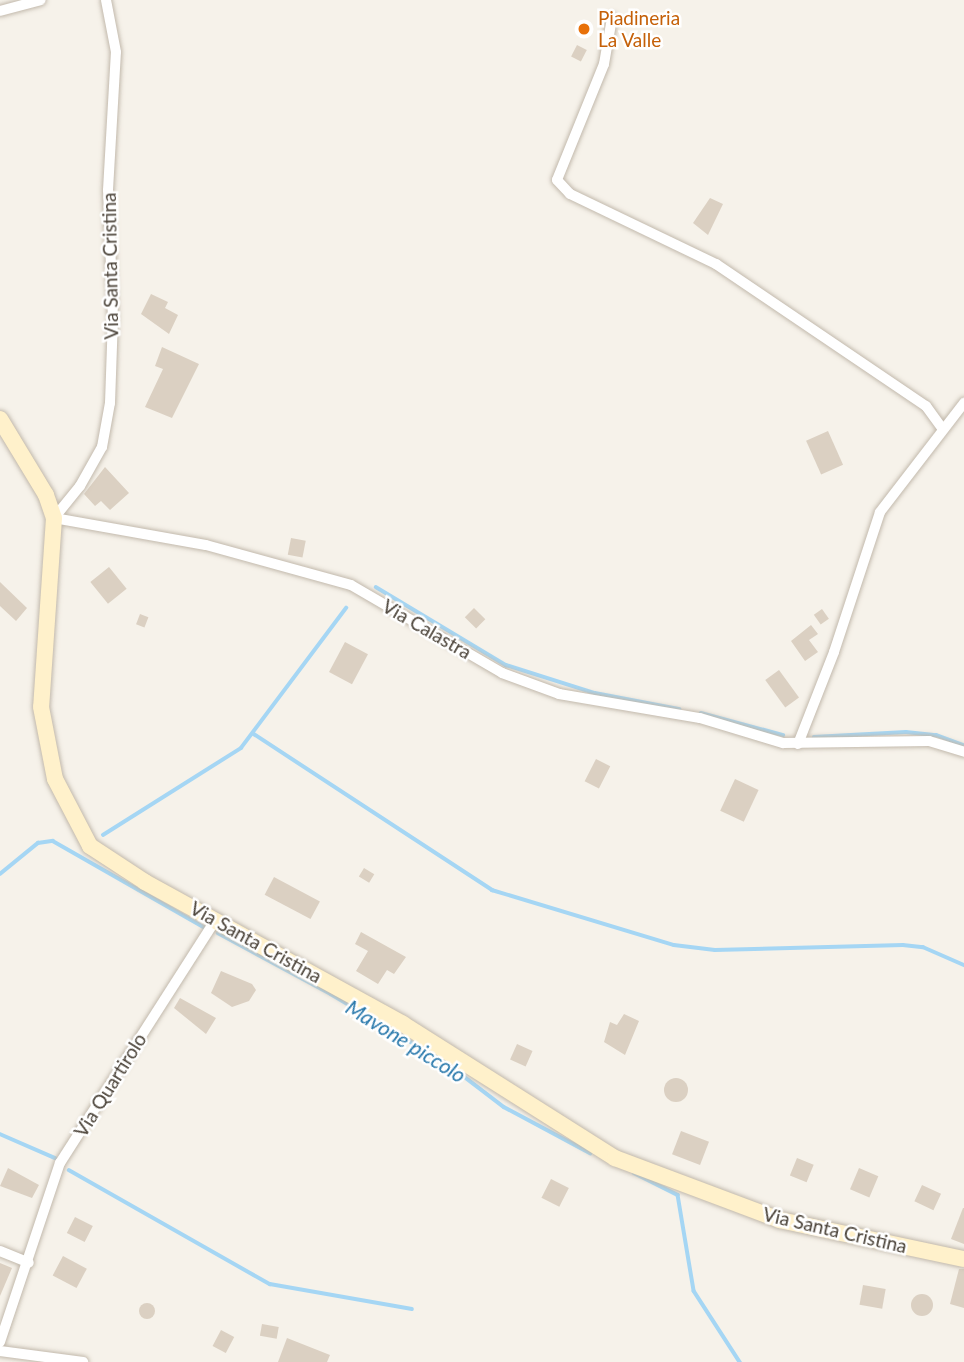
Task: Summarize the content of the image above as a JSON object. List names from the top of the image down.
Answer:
{
  "streets": {
    "street": ["Via Santa Cristina", "Via Calastra", "Via Quartirolo"]
  },
  "crossings": [
    ["Via Santa Cristina", "Via Calastra"],
    ["Via Santa Cristina", "Via Quartirolo"]
  ],
  "water": ["Mavone piccolo"],
  "places": ["Piadineria La Valle"]
}
